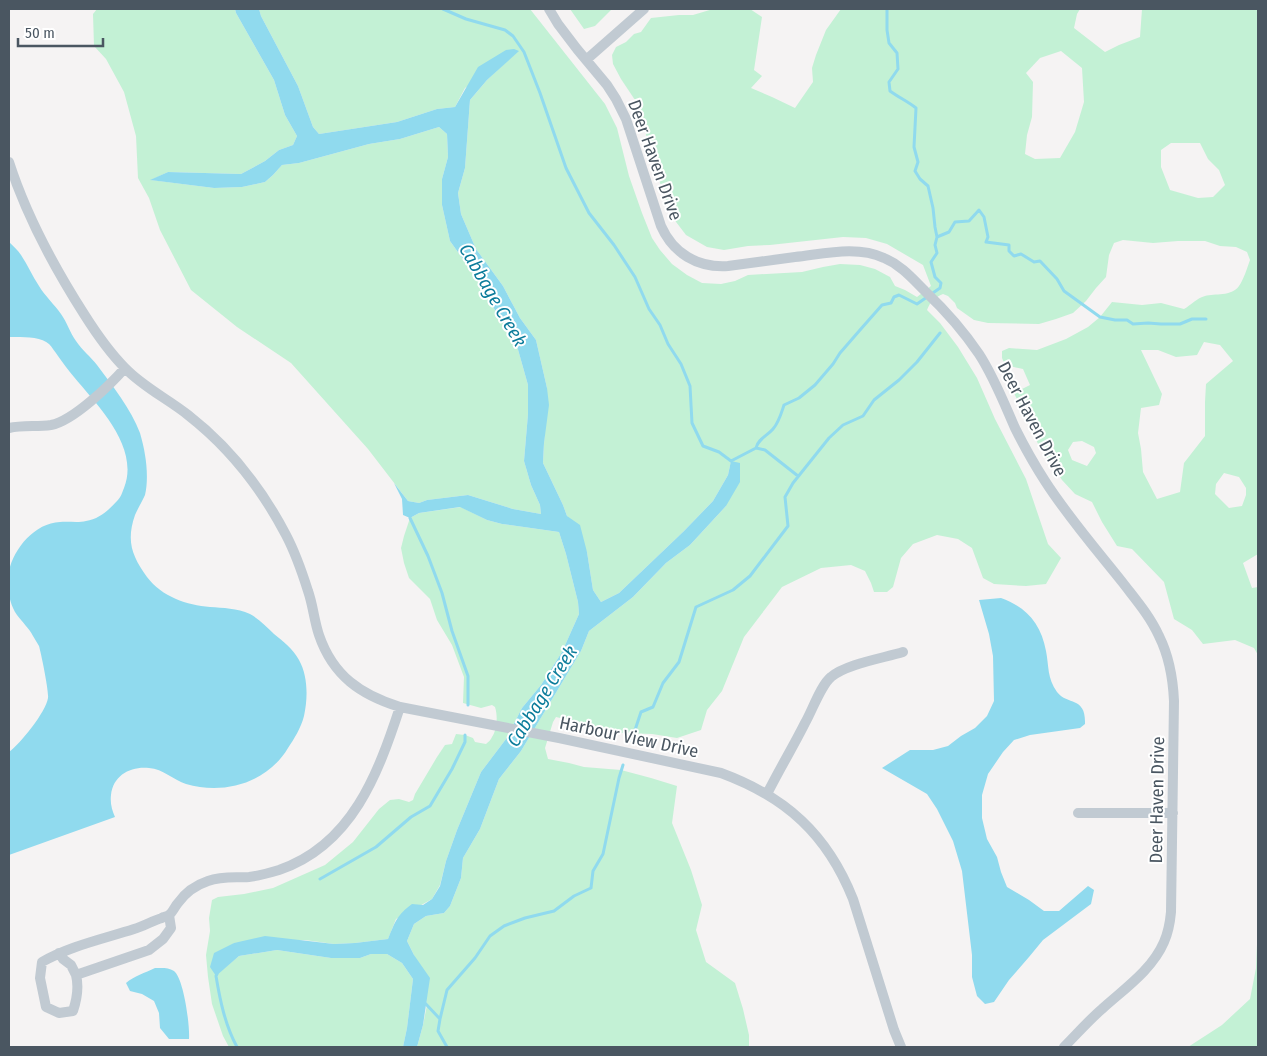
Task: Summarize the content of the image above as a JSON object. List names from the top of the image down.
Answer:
{
  "streets": {
    "street": ["Deer Haven Drive", "Harbour View Drive"]
  },
  "water": ["Cabbage Creek"],
  "scale_bar": "50 m"
}
